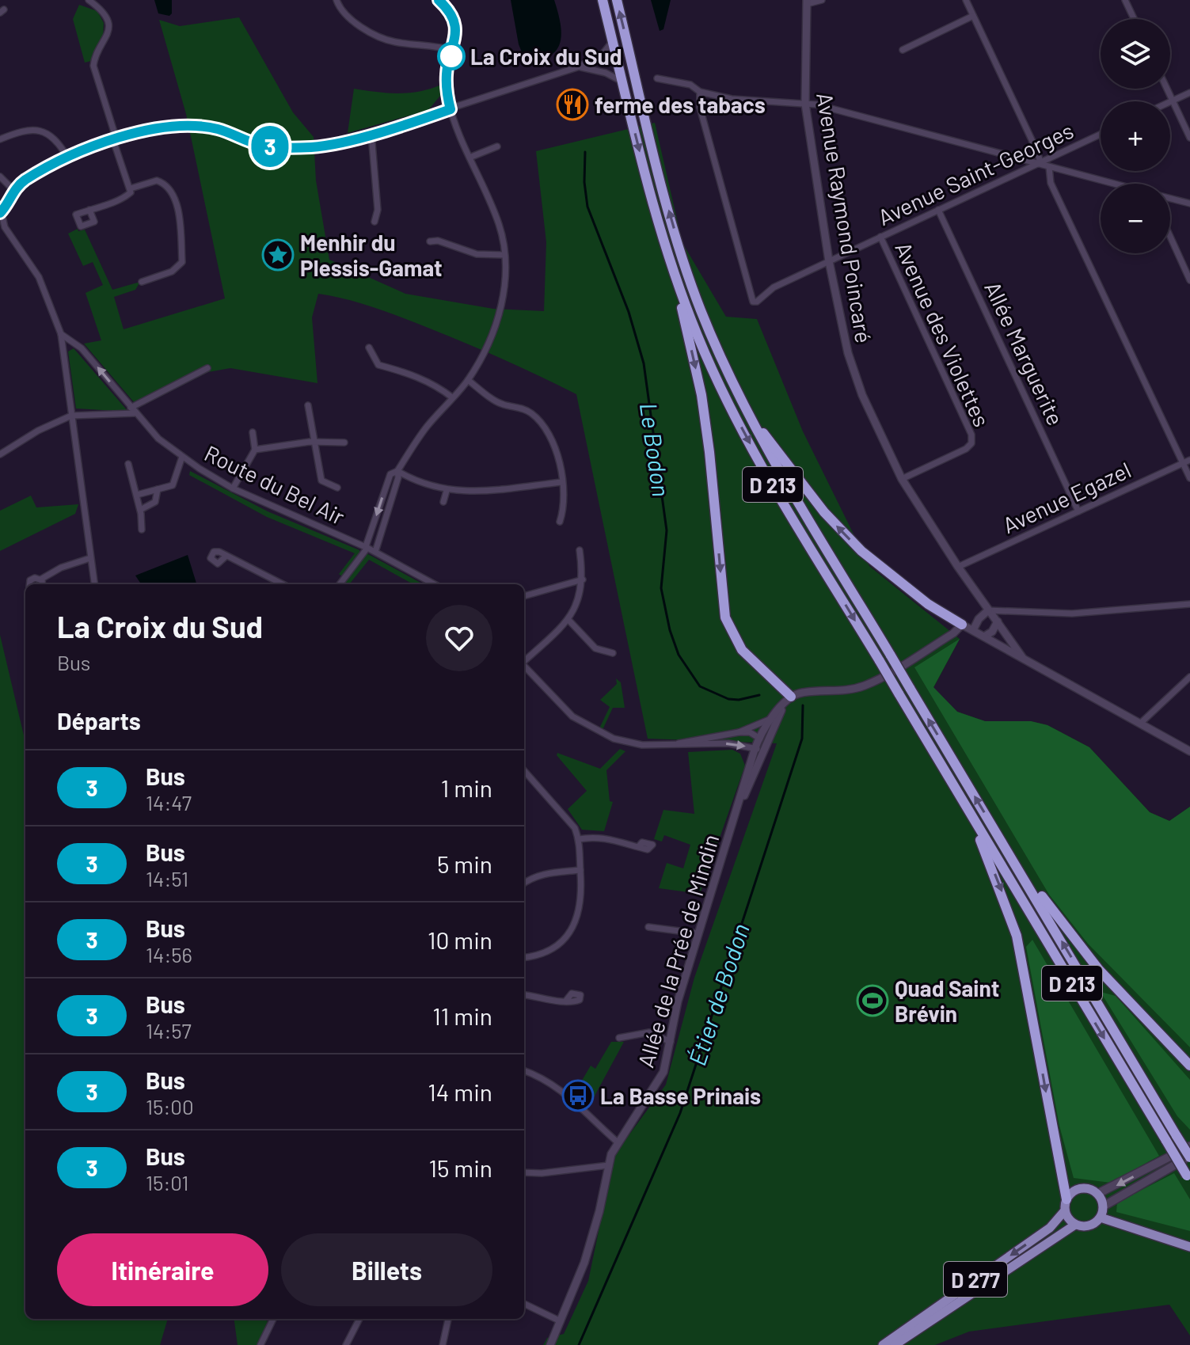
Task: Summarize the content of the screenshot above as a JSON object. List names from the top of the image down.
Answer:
{
  "streets": {
    "highway": ["D 213"],
    "main road": ["D 277"],
    "street": [
      "Avenue Saint-Georges",
      "Avenue Raymond Poincaré",
      "Avenue des Violettes",
      "Allée Marguerite",
      "Route du Bel Air",
      "Avenue Egazel",
      "Allée de la Prée de Mindin"
    ]
  },
  "crossings": [
    ["Avenue Saint-Georges", "Avenue Raymond Poincaré"],
    ["Avenue Saint-Georges", "Avenue des Violettes"],
    ["Avenue Saint-Georges", "Allée Marguerite"],
    ["Avenue Raymond Poincaré", "Avenue des Violettes"],
    ["Avenue Raymond Poincaré", "Avenue Egazel"],
    ["Allée Marguerite", "Avenue Egazel"]
  ],
  "water": ["Le Bodon", "Étier de Bodon"],
  "places": {
    "other": ["La Croix du Sud"],
    "restaurant": ["ferme des tabacs"],
    "place": ["Menhir du Plessis-Gamat"],
    "sports": ["Quad Saint Brévin"],
    "bus stop": ["La Basse Prinais"]
  },
  "lines": ["bus line 3"],
  "page": {
    "on_map": "3",
    "map_buttons": ["+", "−"],
    "heading": [
      ["La Croix du Sud", "Bus"],
      "Départs"
    ],
    "list": [
      {
        "mark": "3",
        "name": "Bus",
        "note": "14:47",
        "value": "1 min"
      },
      {
        "mark": "3",
        "name": "Bus",
        "note": "14:51",
        "value": "5 min"
      },
      {
        "mark": "3",
        "name": "Bus",
        "note": "14:56",
        "value": "10 min"
      },
      {
        "mark": "3",
        "name": "Bus",
        "note": "14:57",
        "value": "11 min"
      },
      {
        "mark": "3",
        "name": "Bus",
        "note": "15:00",
        "value": "14 min"
      },
      {
        "mark": "3",
        "name": "Bus",
        "note": "15:01",
        "value": "15 min"
      }
    ],
    "buttons": ["Itinéraire", "Billets"]
  }
}
